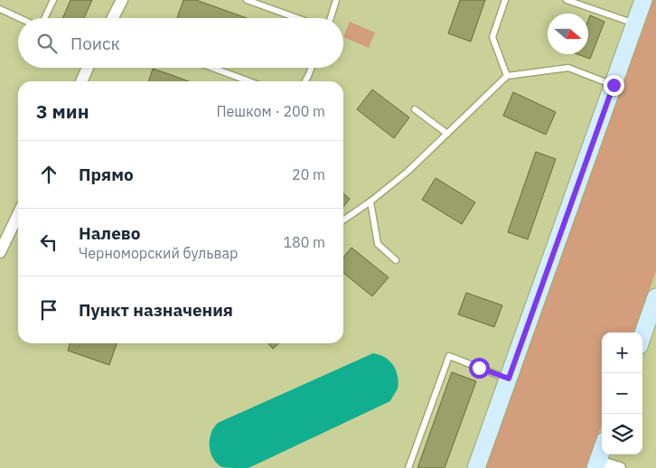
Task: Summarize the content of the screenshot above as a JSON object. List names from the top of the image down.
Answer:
{
  "north": "right",
  "page": {
    "search": "Поиск",
    "heading": ["3 мин", "Пешком · 200 m"],
    "list": [
      ["Прямо", "20 m"],
      ["Налево", "Черноморский бульвар", "180 m"],
      "Пункт назначения"
    ],
    "map_buttons": ["+", "−"]
  }
}
